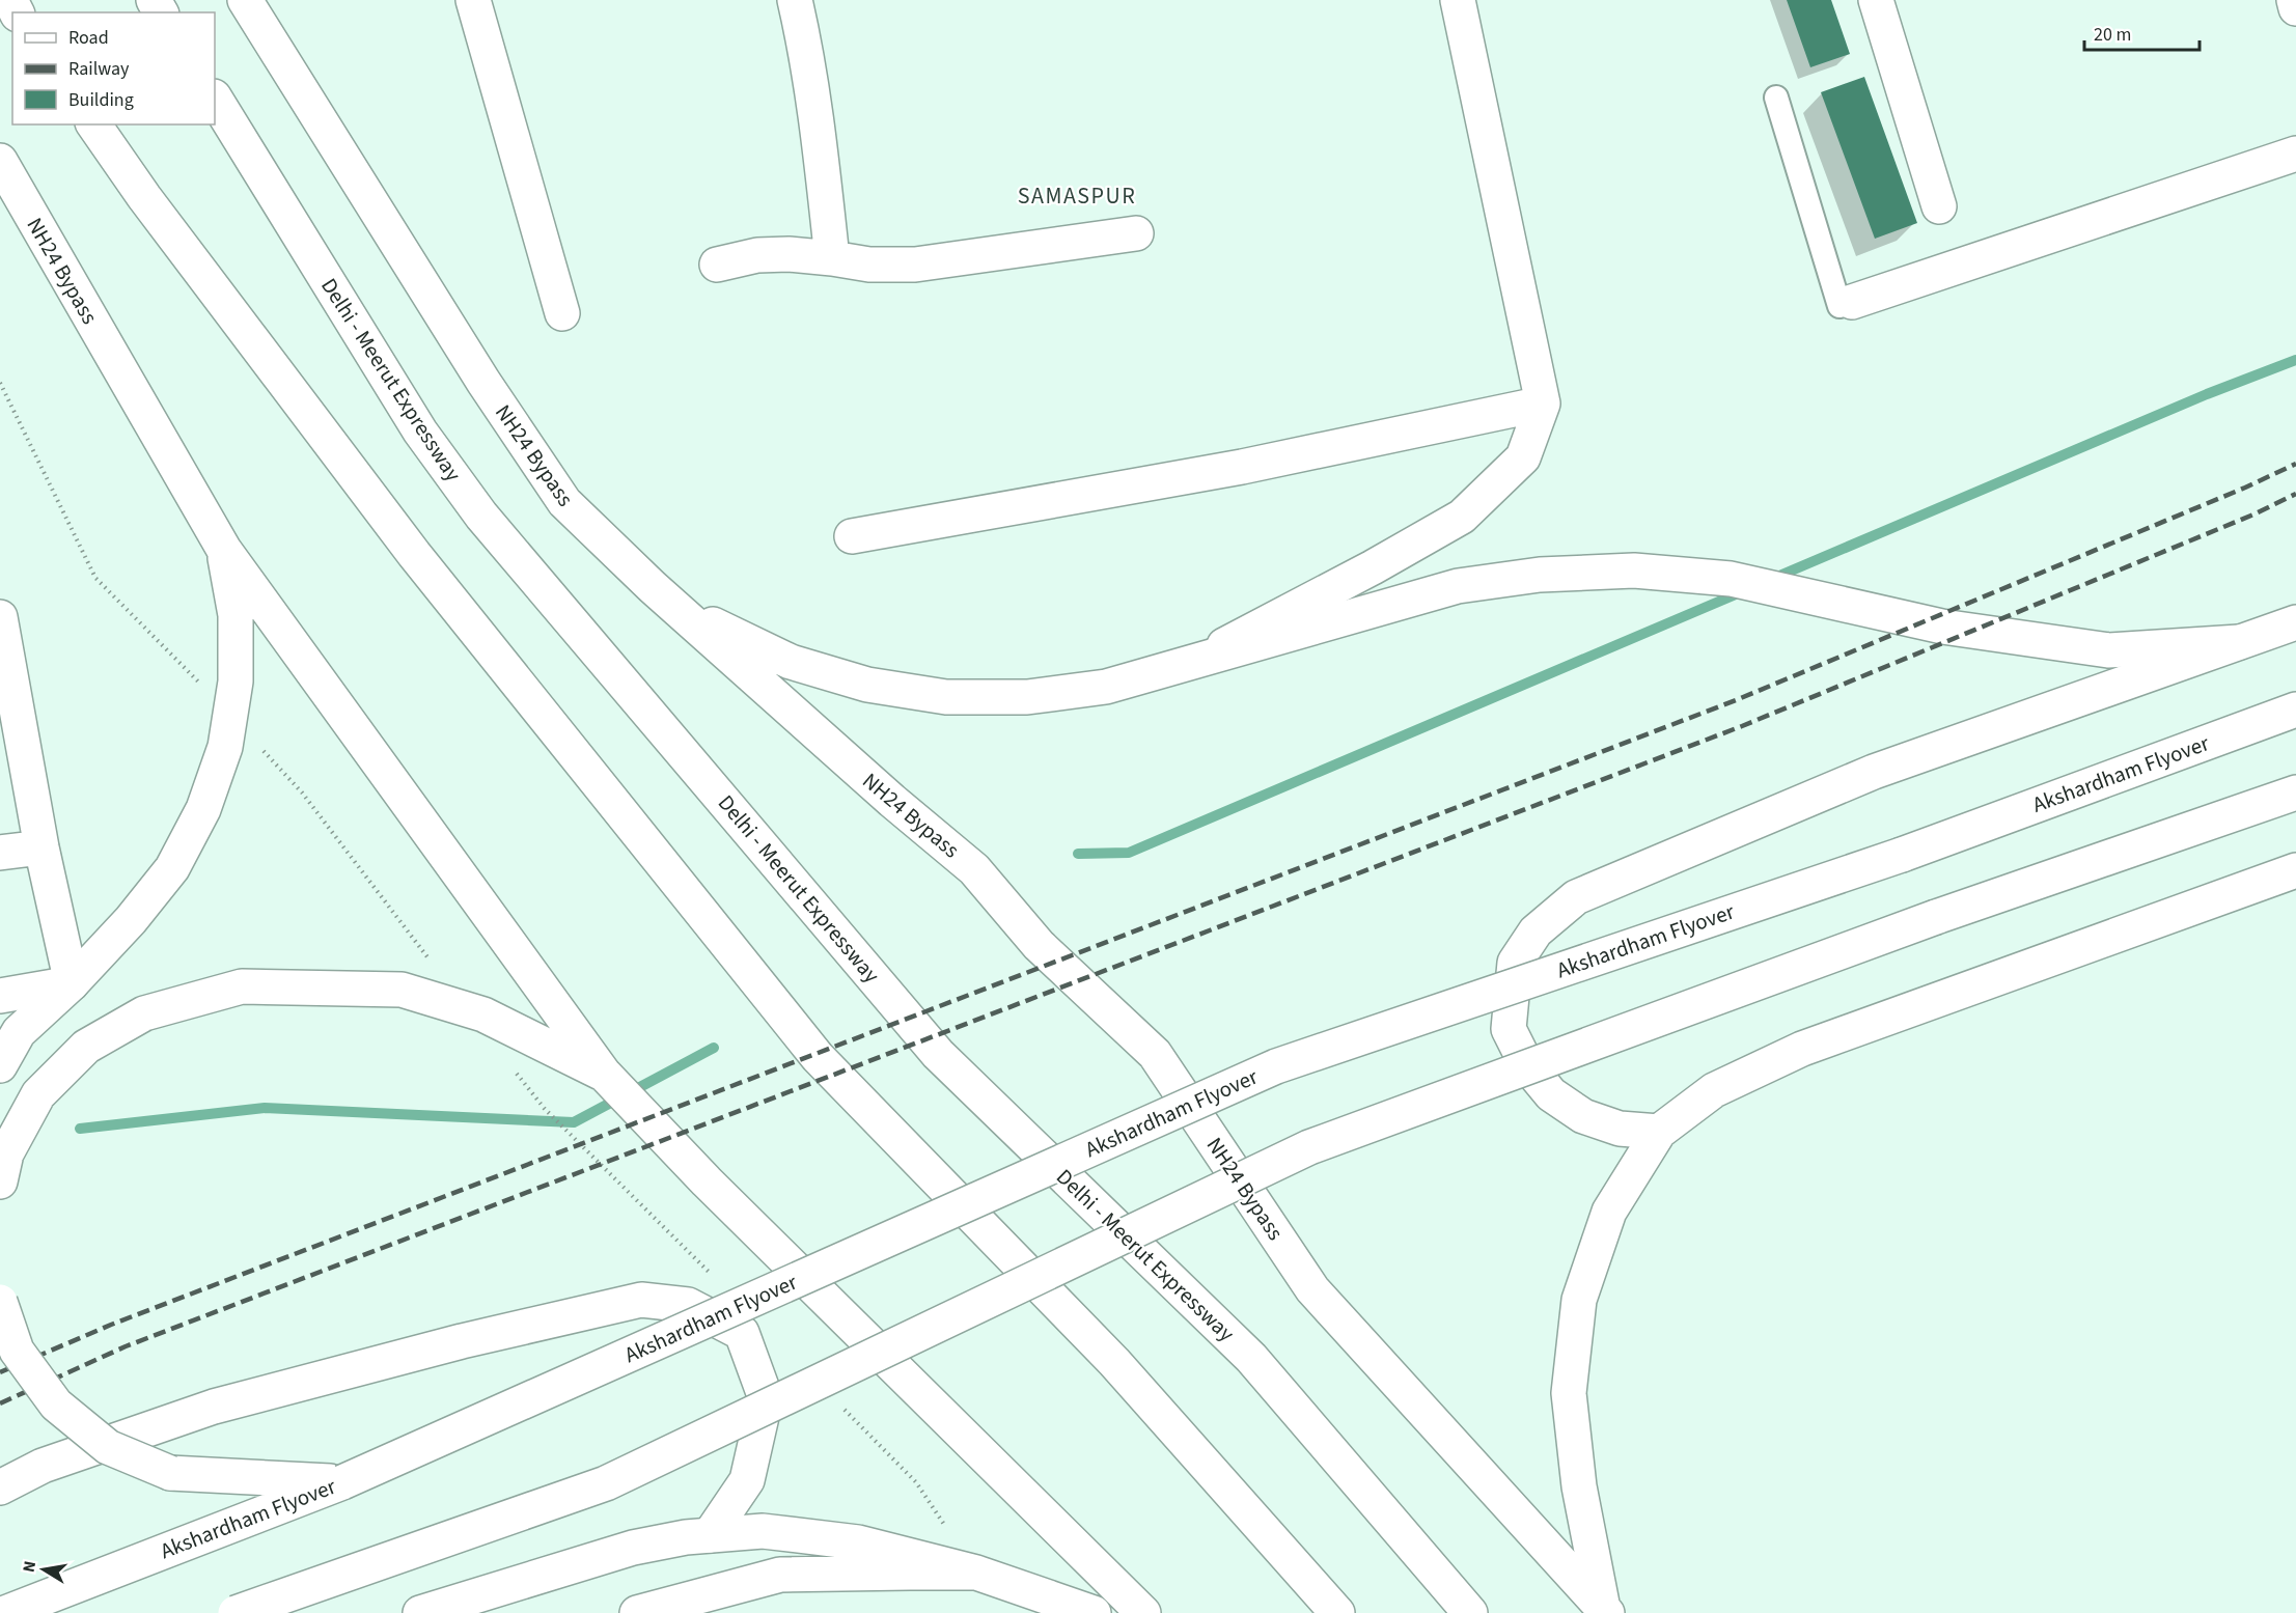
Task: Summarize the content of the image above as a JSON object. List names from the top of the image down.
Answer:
{
  "streets": {
    "main road": ["NH24 Bypass", "Delhi - Meerut Expressway", "Akshardham Flyover"]
  },
  "districts": ["SAMASPUR"],
  "legend": ["Road", "Railway", "Building"],
  "scale_bar": "20 m",
  "north": "left"
}
